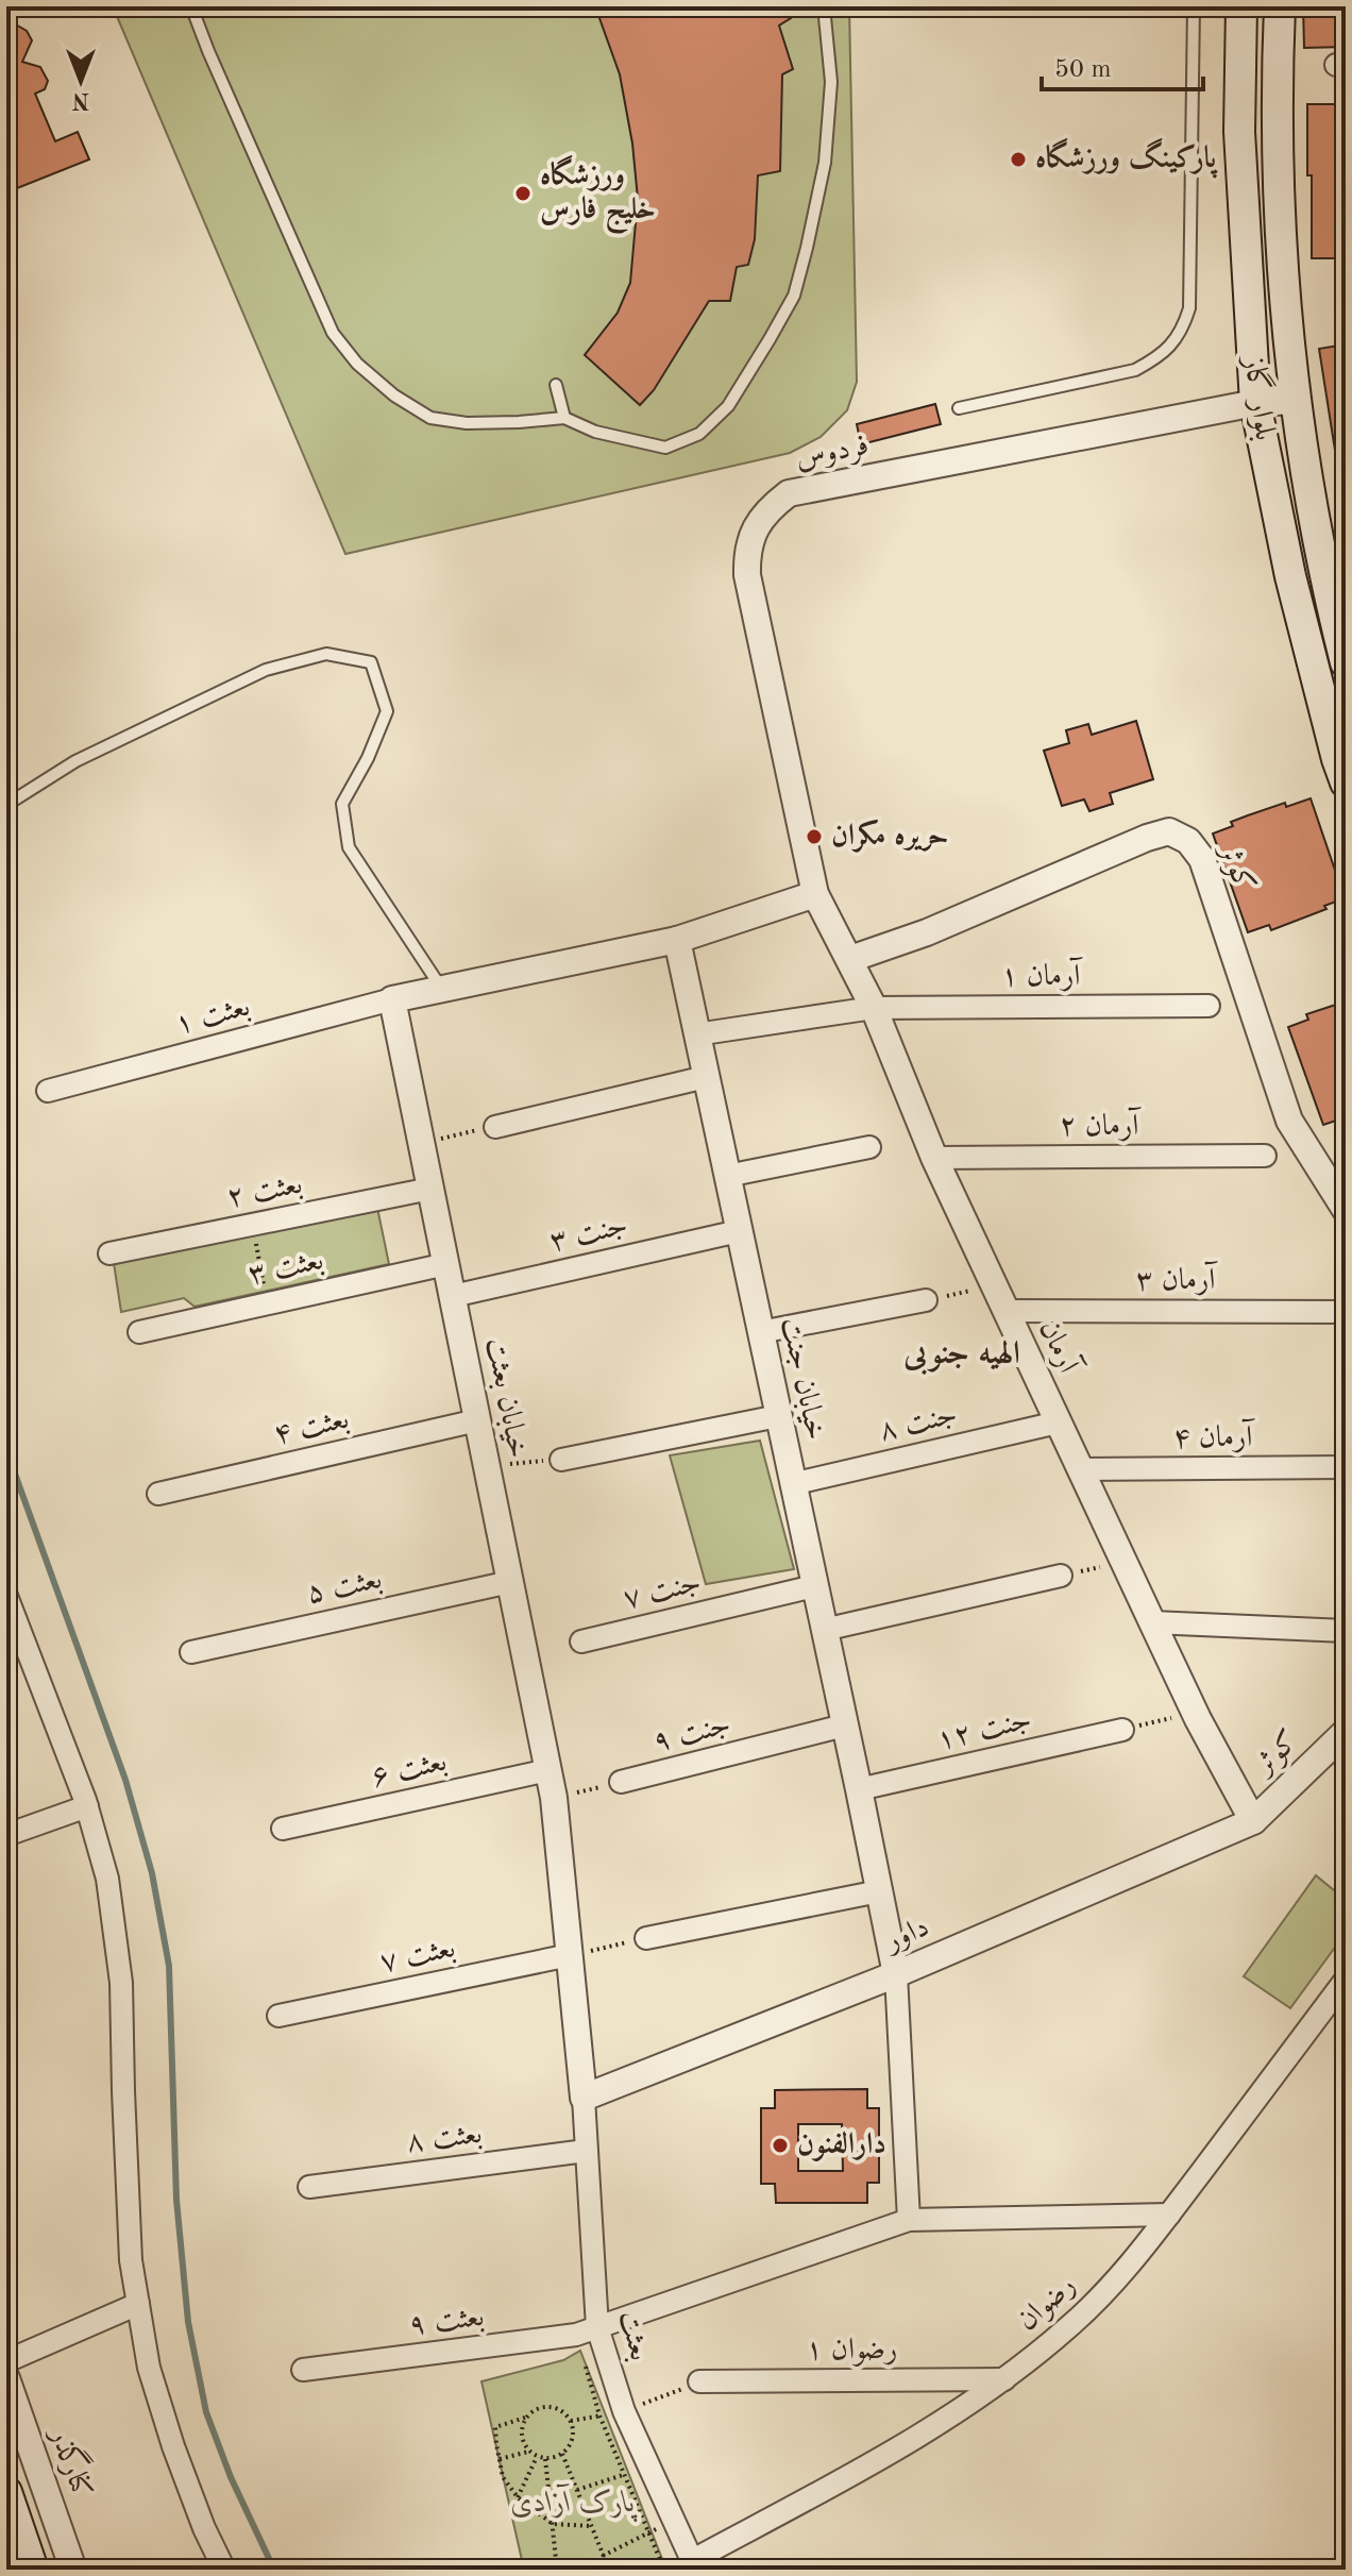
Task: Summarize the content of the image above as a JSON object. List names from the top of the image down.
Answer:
{
  "streets": {
    "main road": ["بلوار گاز"],
    "street": [
      "فردوس",
      "کوثر",
      "آرمان ۱",
      "بعثت ۱",
      "آرمان ۲",
      "بعثت ۲",
      "جنت ۳",
      "بعثت ۳",
      "آرمان ۳",
      "آرمان",
      "خیابان جنت",
      "خیابان بعثت",
      "جنت ۸",
      "بعثت ۴",
      "آرمان ۴",
      "بعثت ۵",
      "جنت ۷",
      "جنت ۱۲",
      "جنت ۹",
      "بعثت ۶",
      "داور",
      "بعثت ۷",
      "بعثت ۸",
      "رضوان",
      "بعثت ۹",
      "بعثت",
      "رضوان ۱",
      "کنارگذر"
    ]
  },
  "crossings": [
    ["بلوار گاز", "فردوس"],
    ["فردوس", "آرمان"],
    ["کوثر", "آرمان"],
    ["کوثر", "داور"],
    ["آرمان ۱", "آرمان"],
    ["آرمان ۱", "خیابان جنت"],
    ["بعثت ۱", "خیابان بعثت"],
    ["آرمان ۲", "آرمان"],
    ["بعثت ۲", "خیابان بعثت"],
    ["جنت ۳", "خیابان جنت"],
    ["جنت ۳", "خیابان بعثت"],
    ["بعثت ۳", "خیابان بعثت"],
    ["آرمان ۳", "آرمان"],
    ["آرمان", "جنت ۸"],
    ["آرمان", "آرمان ۴"],
    ["آرمان", "داور"],
    ["خیابان جنت", "جنت ۸"],
    ["خیابان جنت", "جنت ۷"],
    ["خیابان جنت", "جنت ۱۲"],
    ["خیابان جنت", "جنت ۹"],
    ["خیابان جنت", "داور"],
    ["خیابان بعثت", "بعثت ۴"],
    ["خیابان بعثت", "بعثت ۵"],
    ["خیابان بعثت", "جنت ۹"],
    ["خیابان بعثت", "بعثت ۶"],
    ["خیابان بعثت", "داور"],
    ["خیابان بعثت", "بعثت ۷"],
    ["خیابان بعثت", "بعثت"],
    ["داور", "بعثت"],
    ["بعثت ۸", "بعثت"],
    ["رضوان", "بعثت ۹"],
    ["رضوان", "بعثت"],
    ["رضوان", "رضوان ۱"],
    ["بعثت ۹", "بعثت"]
  ],
  "districts": ["الهیه جنوبی"],
  "parks": ["پارک آزادی"],
  "places": [
    "پارکینگ ورزشگاه",
    "ورزشگاه خلیج فارس",
    "حریره مکران",
    "دارالفنون"
  ],
  "scale_bar": "50 m",
  "north": "bottom"
}
